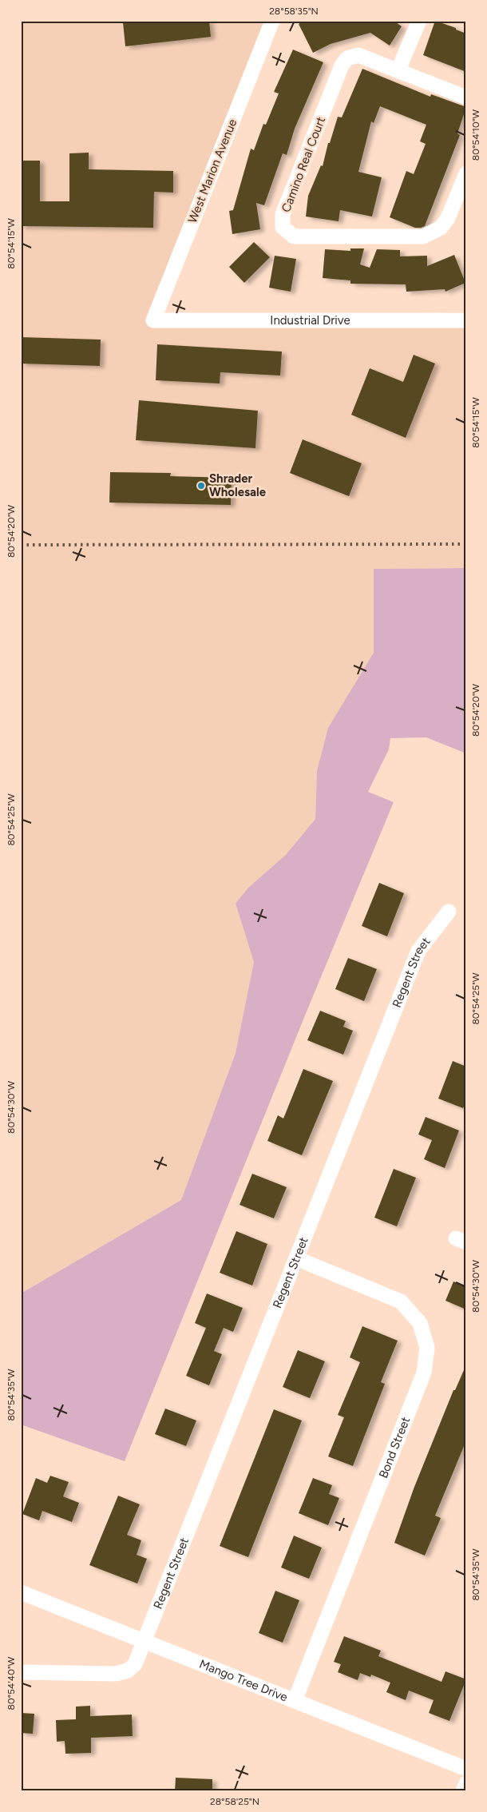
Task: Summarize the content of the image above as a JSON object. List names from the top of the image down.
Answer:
{
  "streets": {
    "street": [
      "Camino Real Court",
      "West Marion Avenue",
      "Industrial Drive",
      "Regent Street",
      "Bond Street",
      "Mango Tree Drive"
    ]
  },
  "crossings": [
    ["West Marion Avenue", "Industrial Drive"],
    ["Regent Street", "Bond Street"],
    ["Regent Street", "Mango Tree Drive"],
    ["Bond Street", "Mango Tree Drive"]
  ],
  "places": ["Shrader Wholesale"],
  "coordinates": [
    "28°58'35\"N",
    "80°54'10\"W",
    "80°54'15\"W",
    "80°54'20\"W",
    "80°54'25\"W",
    "80°54'30\"W",
    "80°54'35\"W",
    "80°54'40\"W",
    "28°58'25\"N"
  ]
}
